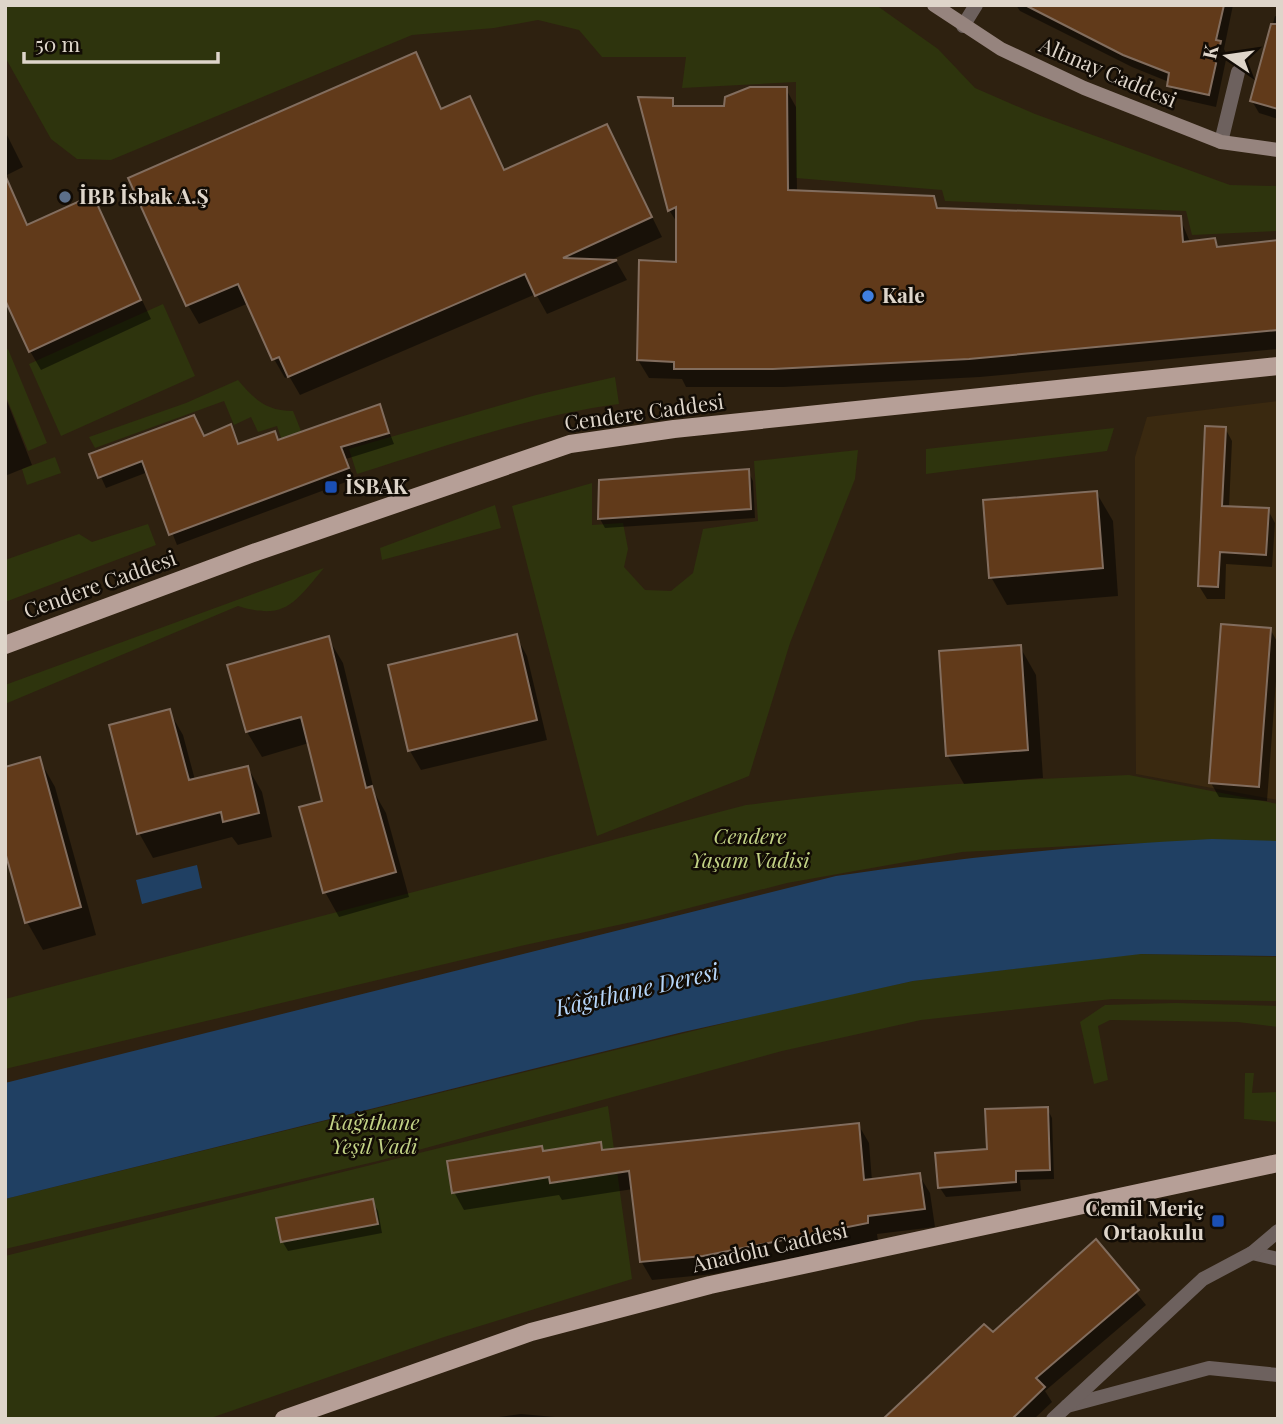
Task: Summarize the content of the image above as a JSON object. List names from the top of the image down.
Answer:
{
  "streets": {
    "main road": ["Cendere Caddesi", "Anadolu Caddesi"],
    "street": ["Altınay Caddesi"]
  },
  "water": ["Kâğıthane Deresi"],
  "parks": ["Cendere Yaşam Vadisi", "Kağıthane Yeşil Vadi"],
  "places": {
    "other": ["İBB İsbak A.Ş", "Kale"],
    "transit": ["İSBAK", "Cemil Meriç Ortaokulu"]
  },
  "scale_bar": "50 m",
  "north": "left"
}
